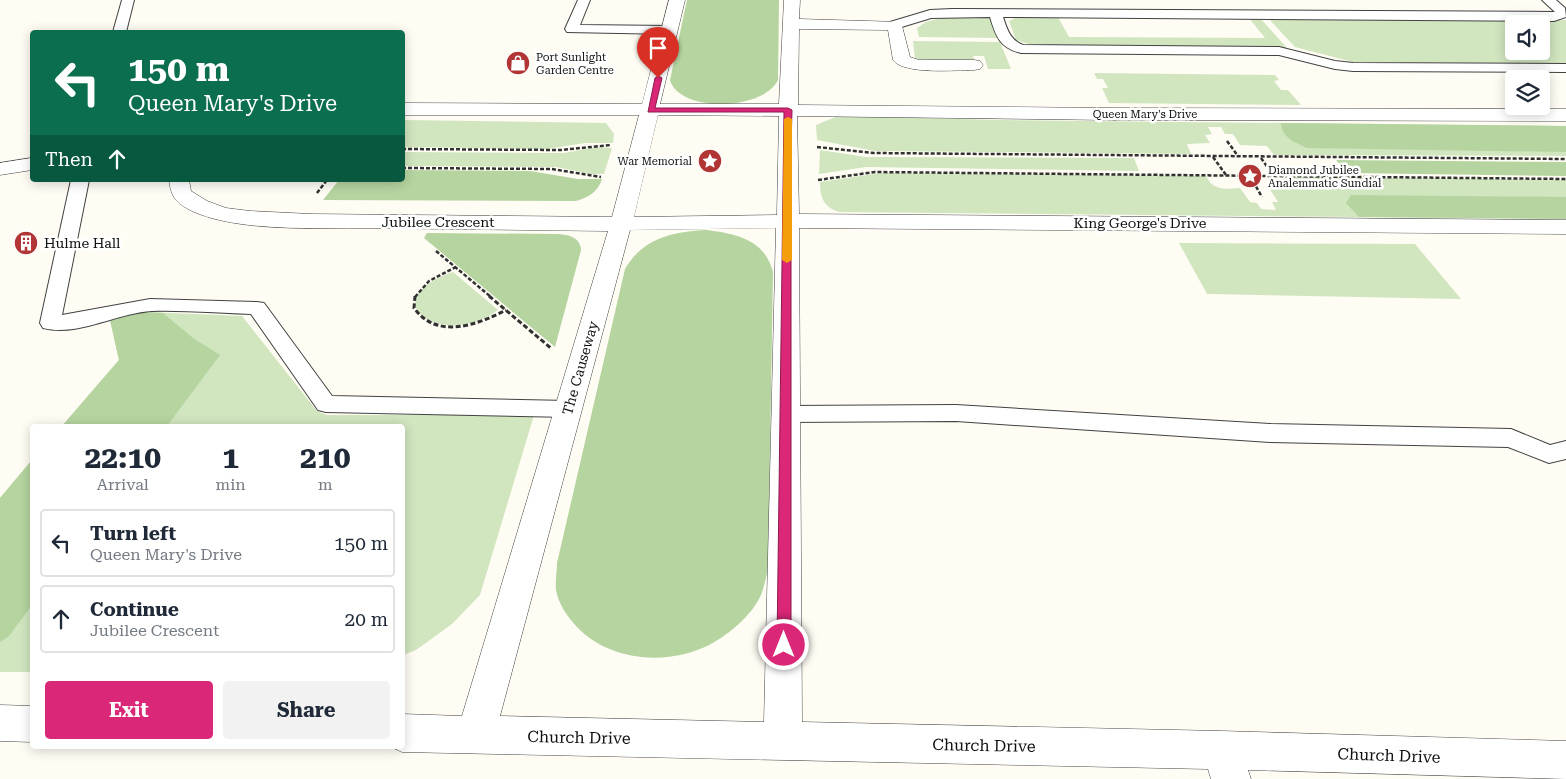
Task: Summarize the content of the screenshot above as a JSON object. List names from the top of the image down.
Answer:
{
  "streets": {
    "street": [
      "Queen Mary's Drive",
      "Jubilee Crescent",
      "King George's Drive",
      "The Causeway",
      "Church Drive"
    ]
  },
  "crossings": [
    ["Queen Mary's Drive", "The Causeway"],
    ["Jubilee Crescent", "King George's Drive"],
    ["Jubilee Crescent", "The Causeway"],
    ["The Causeway", "Church Drive"]
  ],
  "places": {
    "shop": ["Port Sunlight Garden Centre"],
    "place": ["War Memorial", "Diamond Jubilee Analemmatic Sundial"],
    "building": ["Hulme Hall"]
  },
  "page": {
    "turn": ["150 m", "Queen Mary's Drive"],
    "then": "Then",
    "eta": [
      "22:10",
      "Arrival",
      "1",
      "min",
      "210",
      "m"
    ],
    "list": [
      {
        "name": "Turn left",
        "note": "Queen Mary's Drive",
        "value": "150 m"
      },
      {
        "name": "Continue",
        "note": "Jubilee Crescent",
        "value": "20 m"
      }
    ],
    "buttons": ["Exit", "Share"]
  }
}
